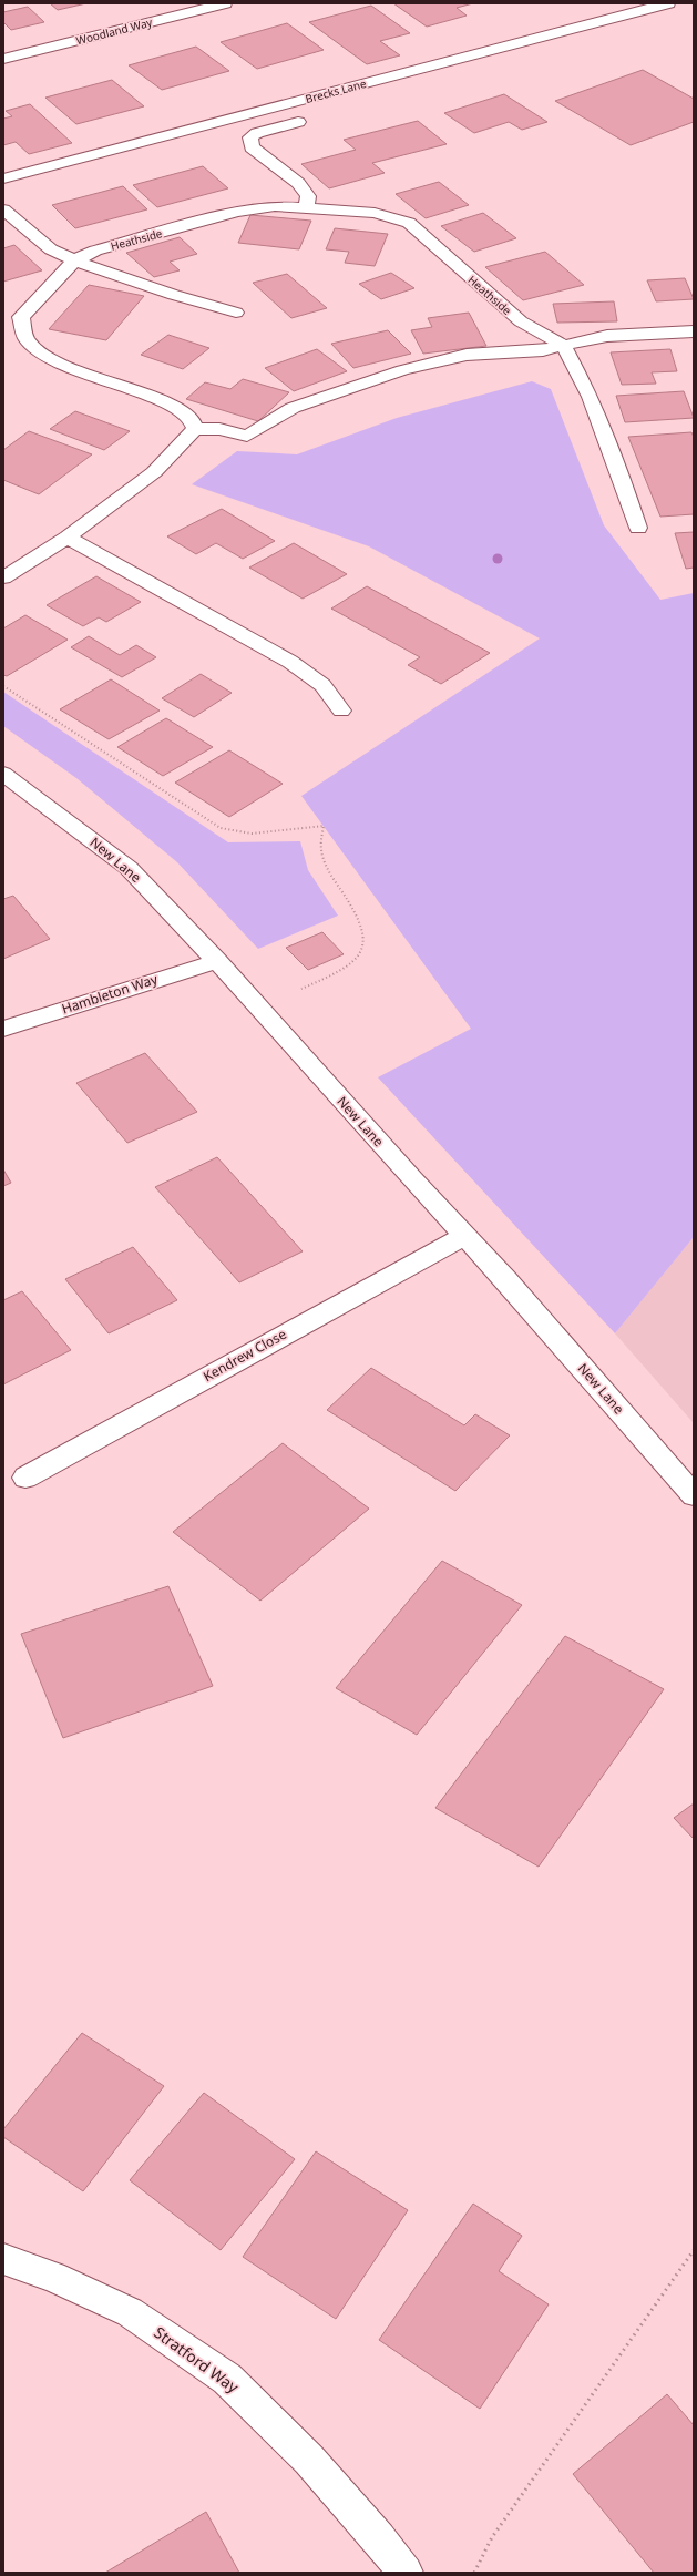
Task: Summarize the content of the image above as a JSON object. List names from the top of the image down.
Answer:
{
  "streets": {
    "street": [
      "Woodland Way",
      "Brecks Lane",
      "Heathside",
      "New Lane",
      "Hambleton Way",
      "Kendrew Close",
      "Stratford Way"
    ]
  },
  "crossings": [
    ["New Lane", "Hambleton Way"],
    ["New Lane", "Kendrew Close"]
  ]
}
